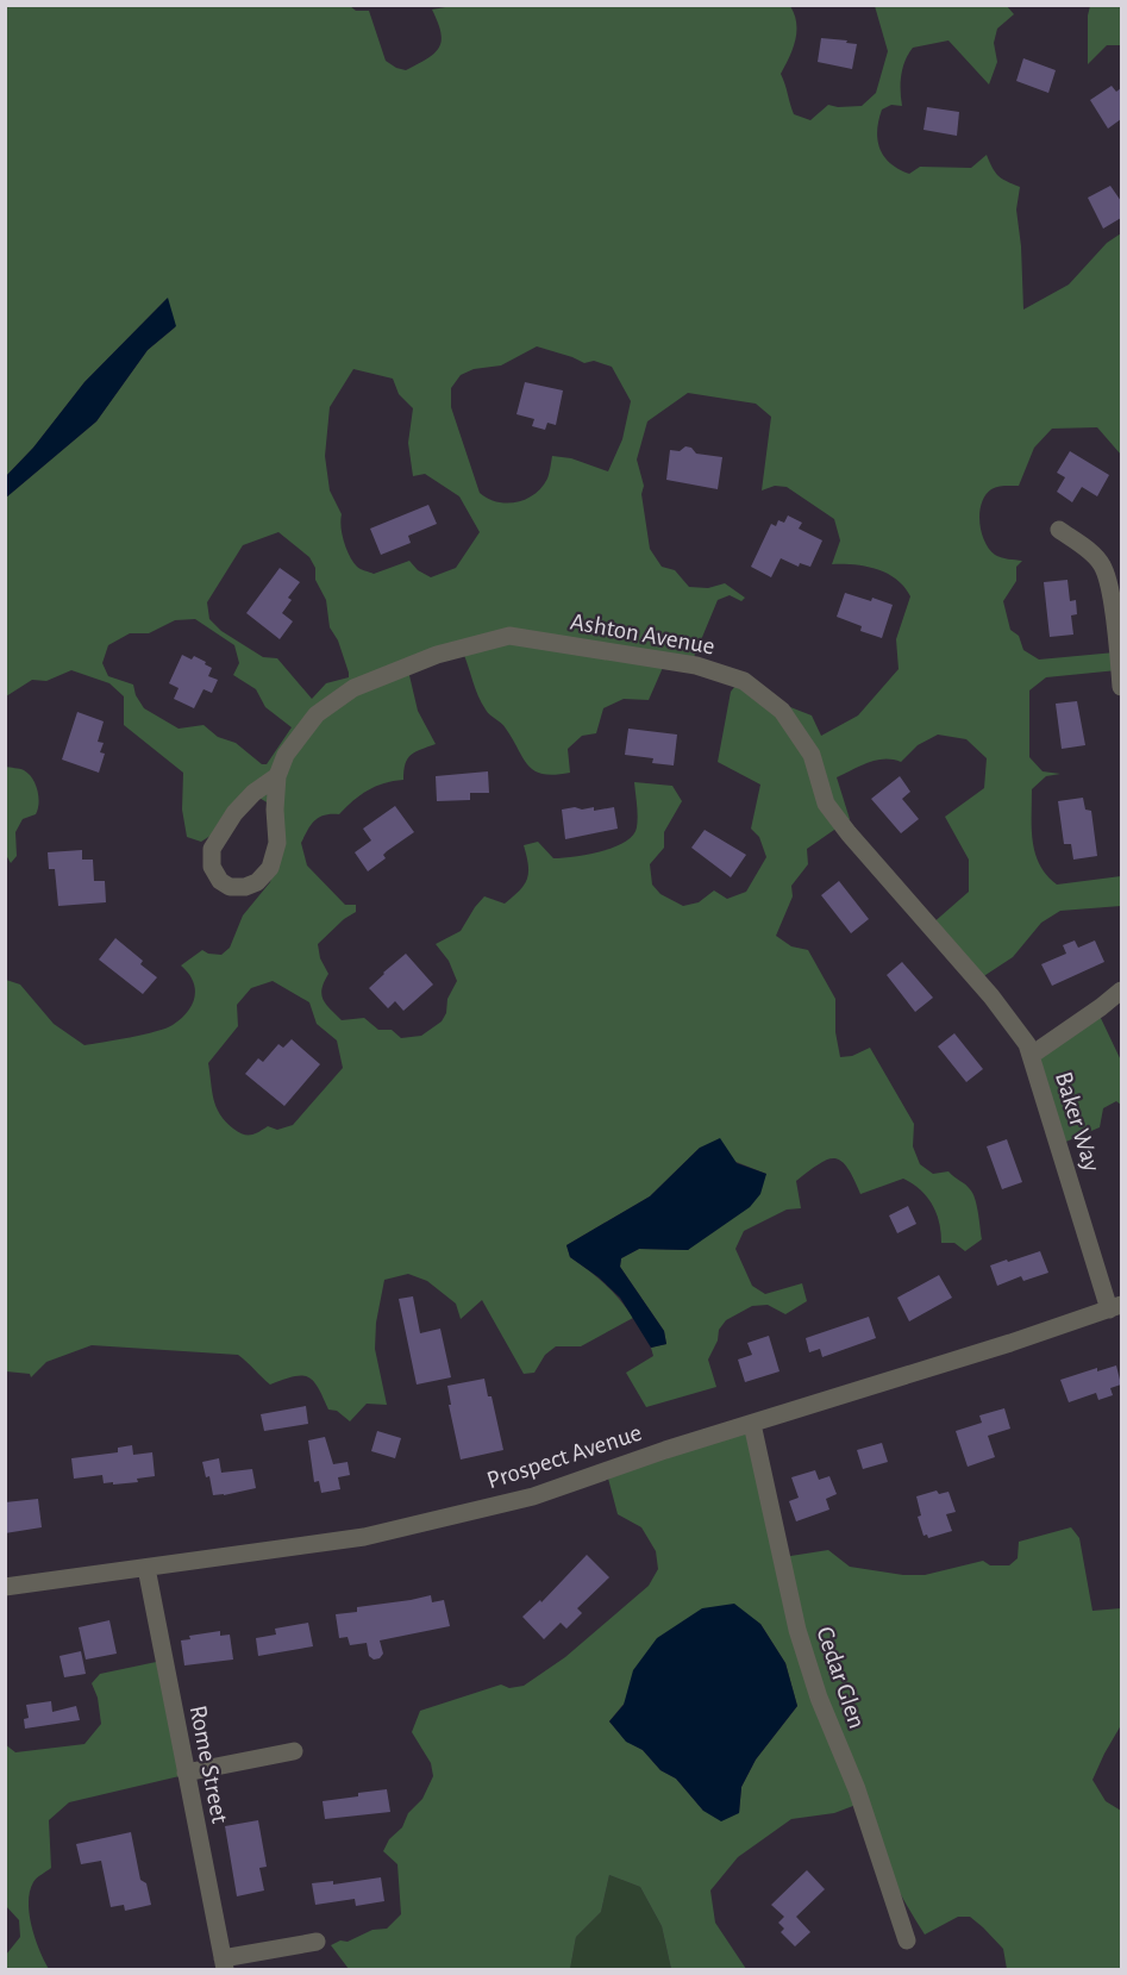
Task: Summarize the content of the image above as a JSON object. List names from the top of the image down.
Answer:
{
  "streets": {
    "street": [
      "Ashton Avenue",
      "Baker Way",
      "Prospect Avenue",
      "Cedar Glen",
      "Rome Street"
    ]
  },
  "crossings": [
    ["Ashton Avenue", "Baker Way"],
    ["Baker Way", "Prospect Avenue"],
    ["Prospect Avenue", "Cedar Glen"],
    ["Prospect Avenue", "Rome Street"]
  ]
}
